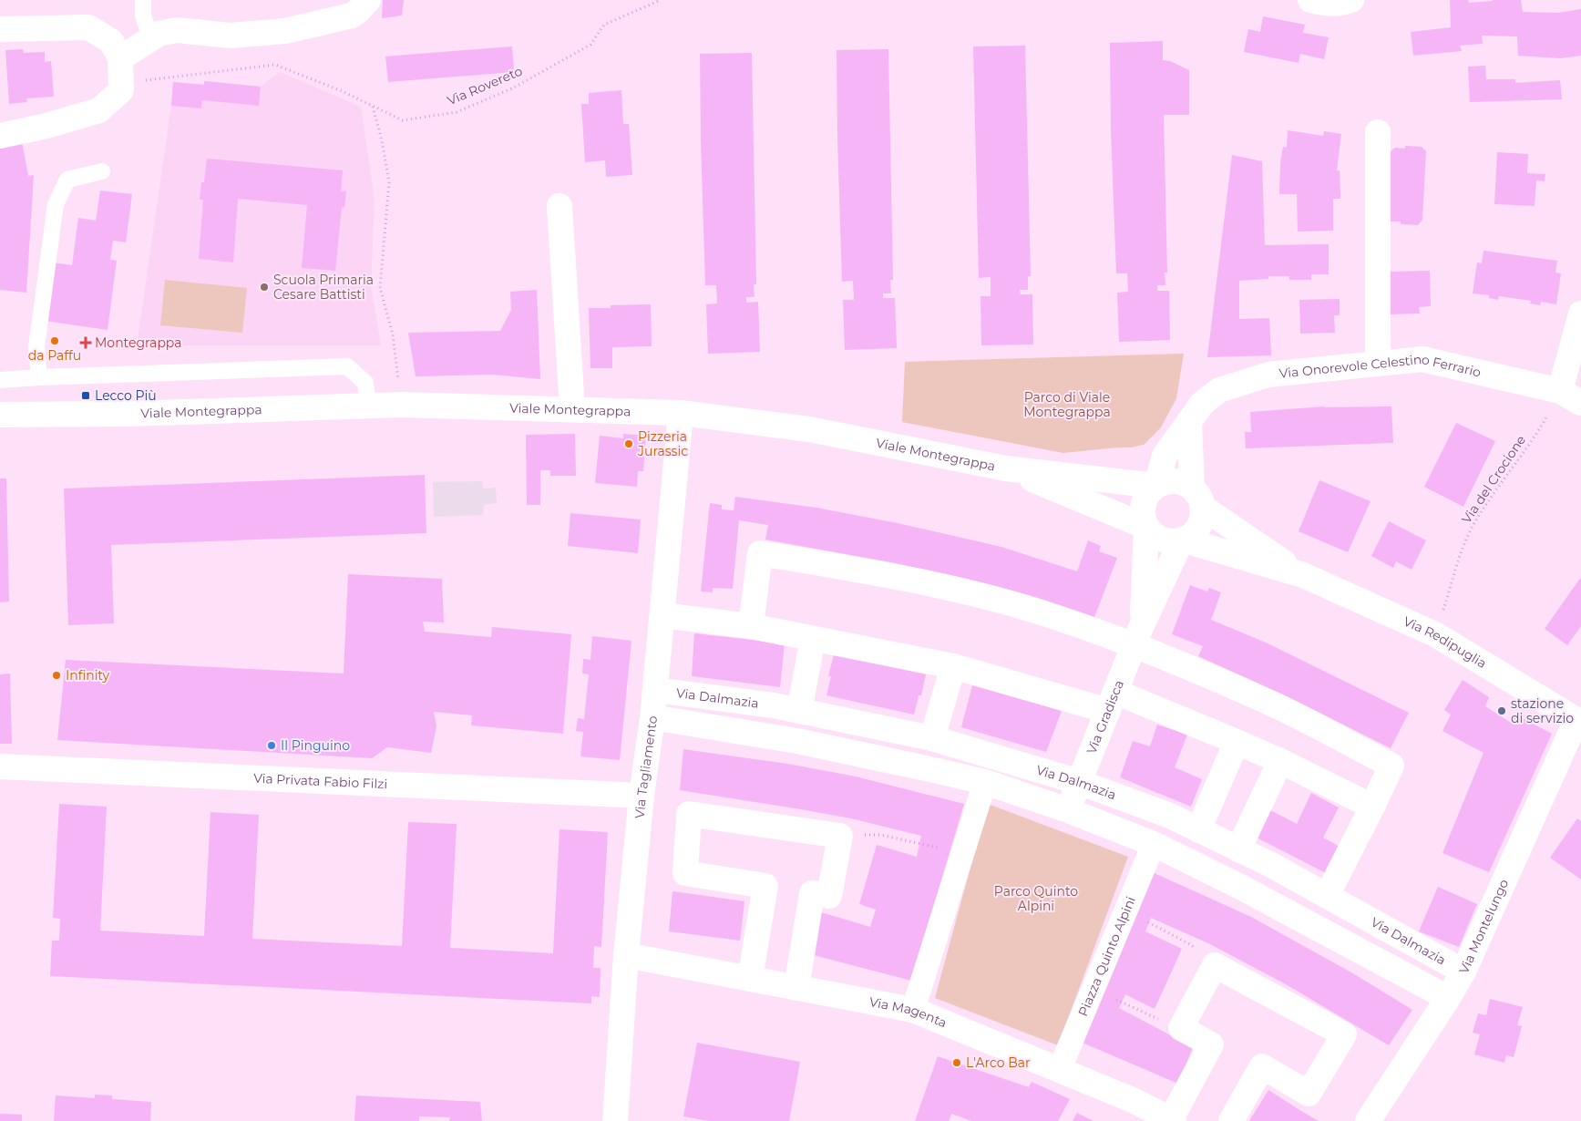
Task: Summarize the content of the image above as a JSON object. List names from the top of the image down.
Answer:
{
  "streets": {
    "street": [
      "Via Onorevole Celestino Ferrario",
      "Viale Montegrappa",
      "Via Redipuglia",
      "Via Dalmazia",
      "Via Gradisca",
      "Via Tagliamento",
      "Via Privata Fabio Filzi",
      "Via Montelungo",
      "Piazza Quinto Alpini",
      "Via Magenta"
    ],
    "path": ["Via Rovereto", "Via del Crocione"]
  },
  "crossings": [
    ["Via Onorevole Celestino Ferrario", "Viale Montegrappa"],
    ["Via Onorevole Celestino Ferrario", "Via del Crocione"],
    ["Via Onorevole Celestino Ferrario", "Via Redipuglia"],
    ["Via Onorevole Celestino Ferrario", "Via Gradisca"],
    ["Viale Montegrappa", "Via Redipuglia"],
    ["Viale Montegrappa", "Via Gradisca"],
    ["Viale Montegrappa", "Via Tagliamento"],
    ["Via del Crocione", "Via Redipuglia"],
    ["Via Redipuglia", "Via Gradisca"],
    ["Via Redipuglia", "Via Montelungo"],
    ["Via Dalmazia", "Via Gradisca"],
    ["Via Dalmazia", "Via Tagliamento"],
    ["Via Dalmazia", "Via Montelungo"],
    ["Via Tagliamento", "Via Privata Fabio Filzi"],
    ["Via Tagliamento", "Via Magenta"],
    ["Piazza Quinto Alpini", "Via Magenta"]
  ],
  "parks": ["Parco di Viale Montegrappa", "Parco Quinto Alpini"],
  "places": {
    "other": [
      "Scuola Primaria Cesare Battisti",
      "da Paffu",
      "Pizzeria Jurassic",
      "Infinity",
      "stazione di servizio",
      "Il Pinguino",
      "L'Arco Bar"
    ],
    "health": ["Montegrappa"],
    "transit": ["Lecco Più"]
  }
}
